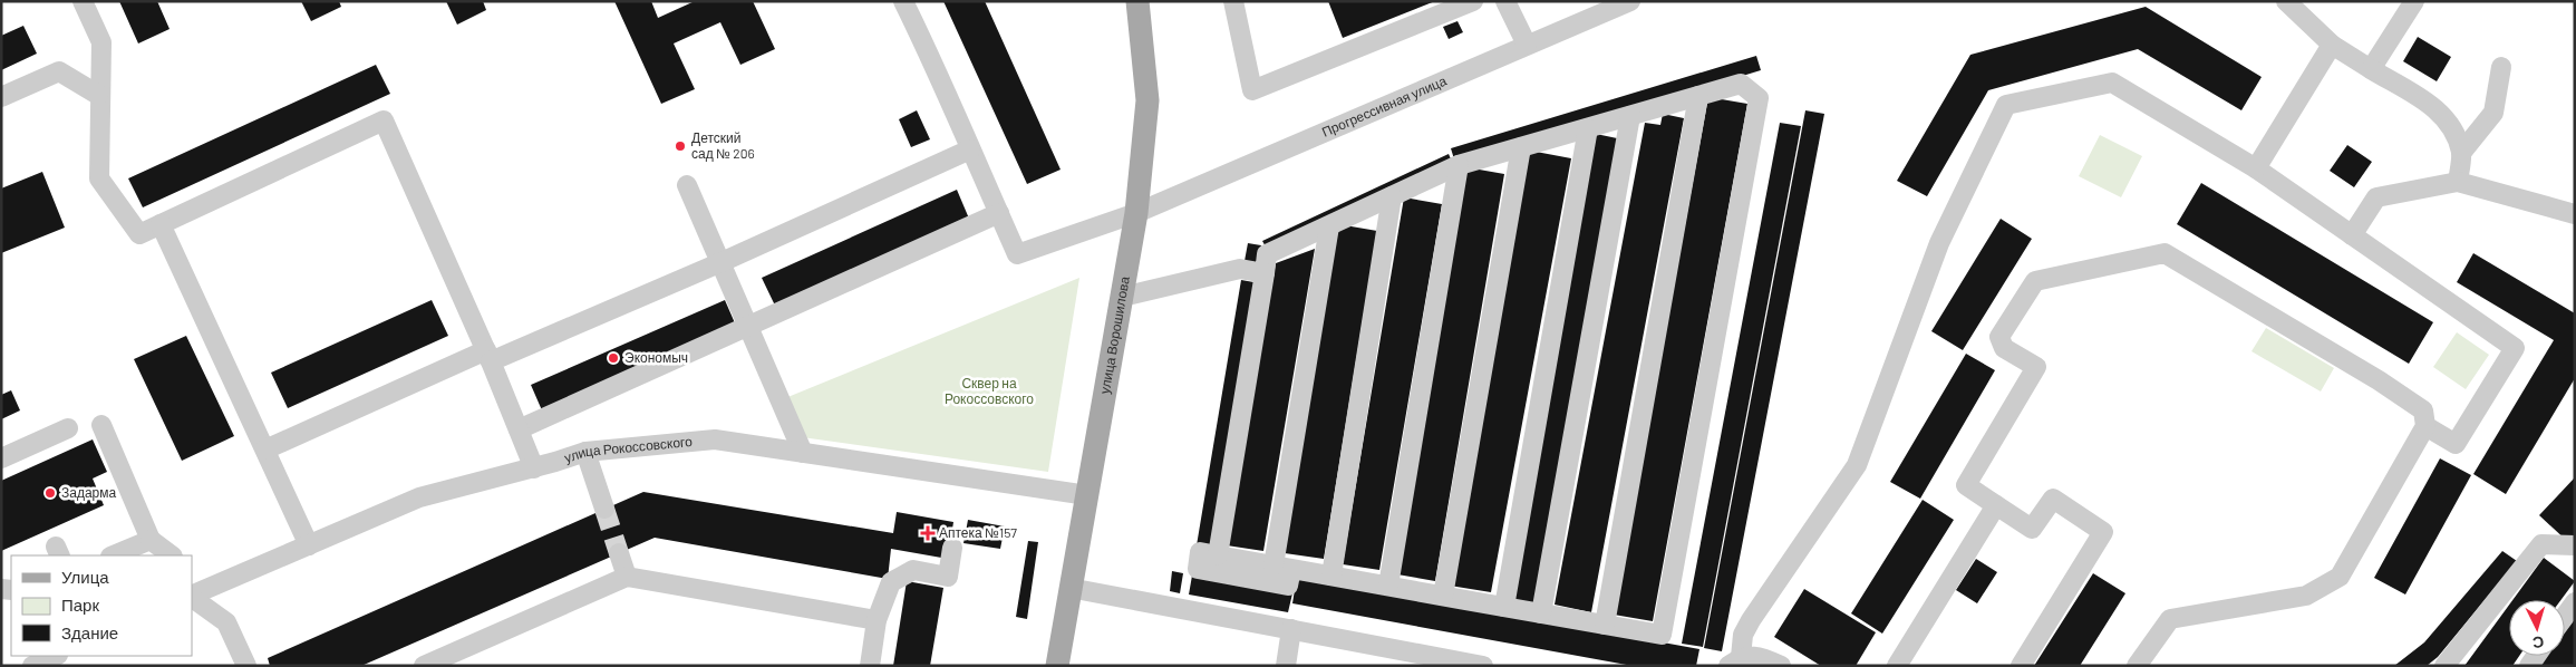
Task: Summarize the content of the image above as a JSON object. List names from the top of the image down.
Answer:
{
  "streets": {
    "main road": ["улица Ворошилова"],
    "street": ["Прогрессивная улица", "улица Рокоссовского"]
  },
  "crossings": [
    ["Прогрессивная улица", "улица Ворошилова"],
    ["улица Ворошилова", "улица Рокоссовского"]
  ],
  "parks": ["Сквер на Рокоссовского"],
  "places": {
    "other": ["Детский сад № 206", "Экономыч", "Задарма"],
    "health": ["Аптека №157"]
  },
  "legend": ["Улица", "Парк", "Здание"],
  "north": "bottom"
}
